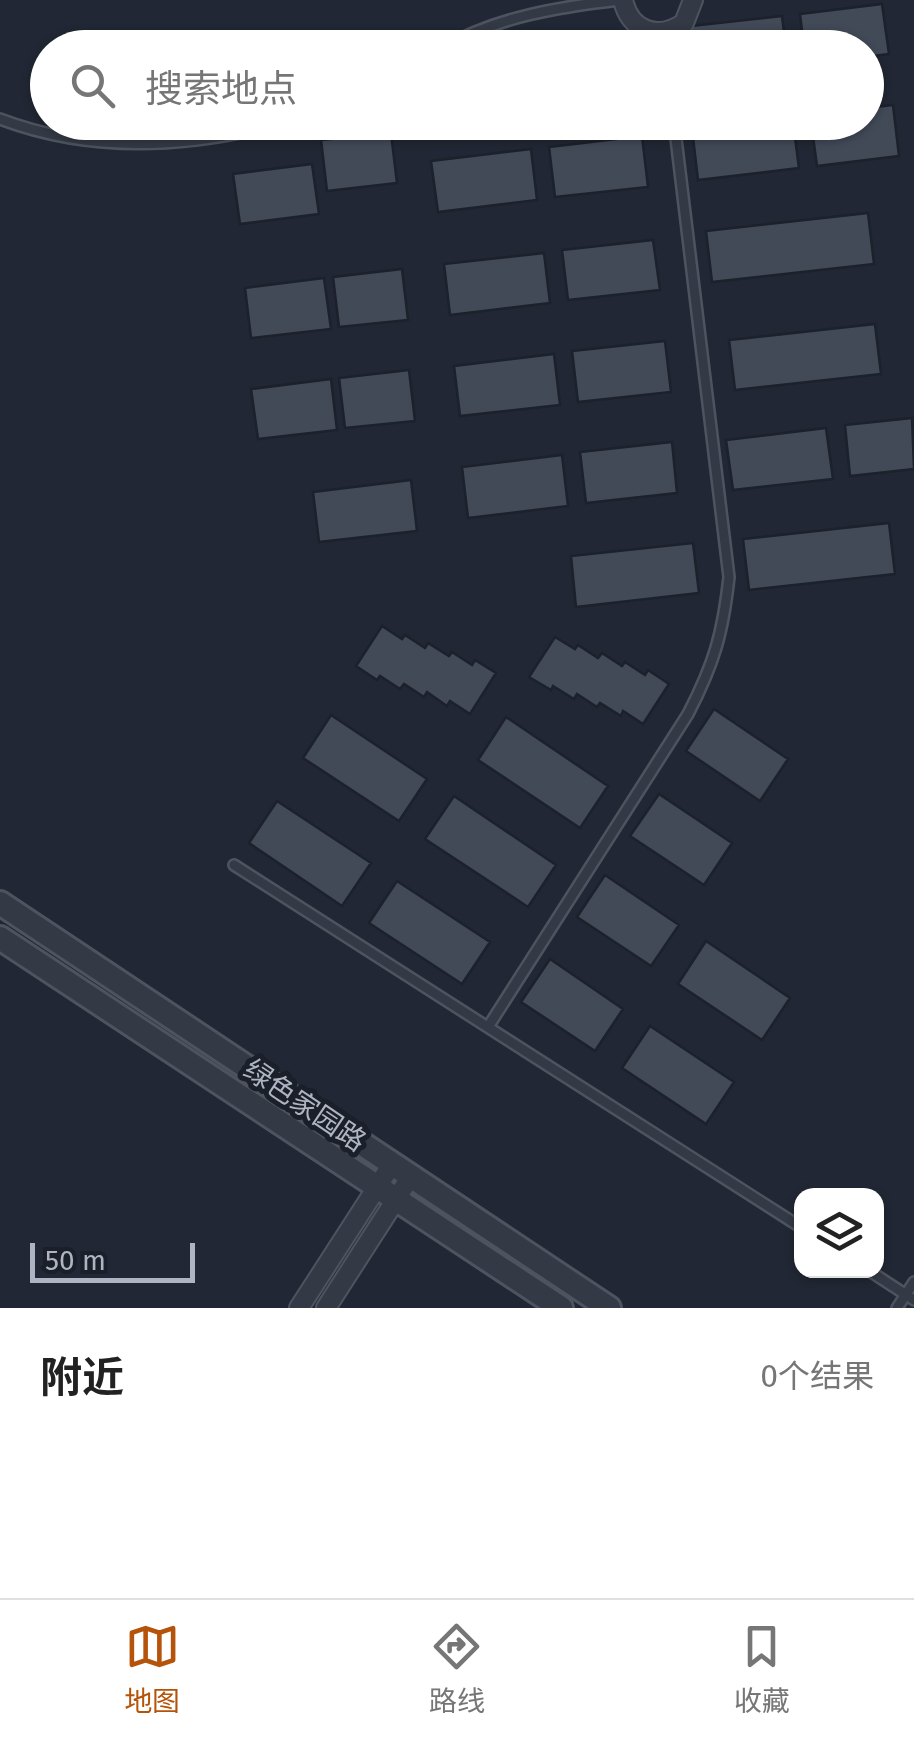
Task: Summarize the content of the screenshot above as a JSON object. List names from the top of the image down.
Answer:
{
  "streets": {
    "street": ["绿色家园路"]
  },
  "scale_bar": "50 m",
  "page": {
    "search": "搜索地点",
    "scale": "50 m",
    "heading": ["附近", "0个结果"],
    "nav": ["地图", "路线", "收藏"]
  }
}
